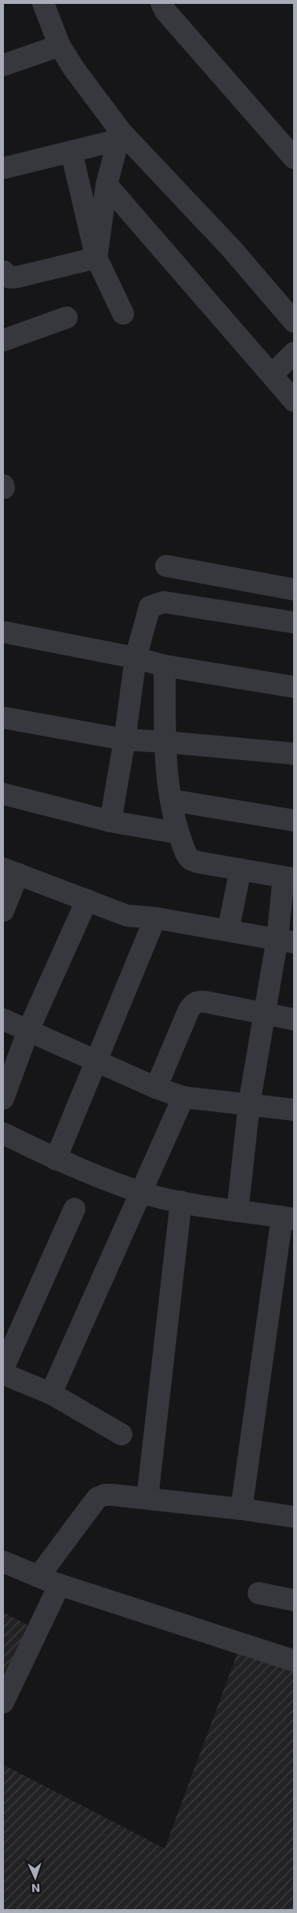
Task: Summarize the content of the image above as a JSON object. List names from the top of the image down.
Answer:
{
  "north": "bottom"
}
